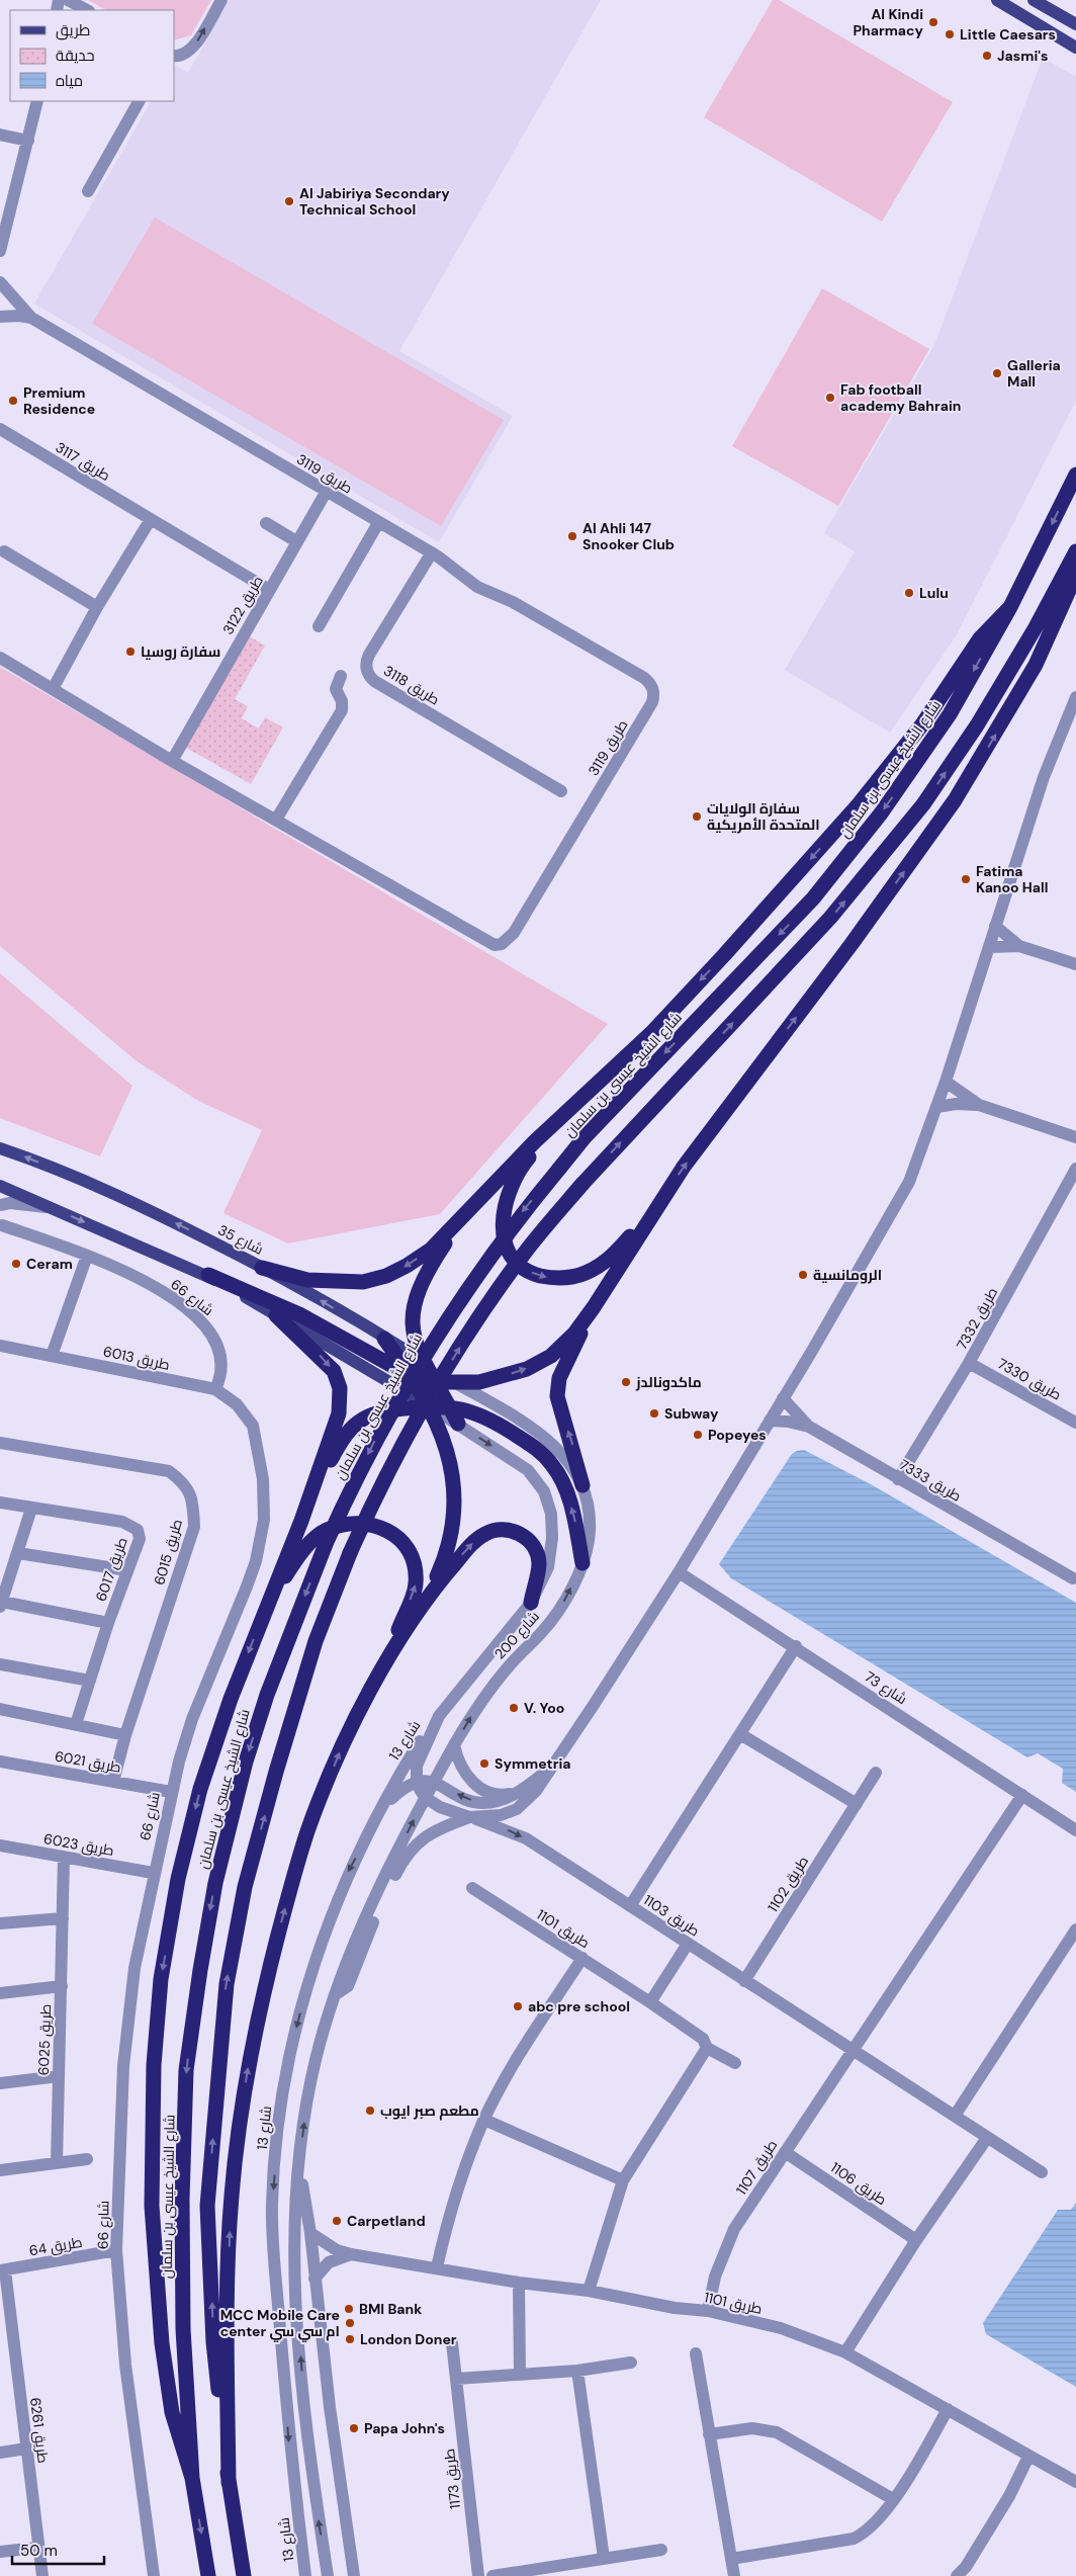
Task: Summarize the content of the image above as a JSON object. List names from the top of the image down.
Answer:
{
  "streets": {
    "highway": ["شارع الشيخ عيسى بن سلمان"],
    "main road": ["شارع 35"],
    "street": [
      "طريق 3117",
      "طريق 3119",
      "طريق 3122",
      "طريق 3118",
      "شارع 66",
      "طريق 7332",
      "طريق 6013",
      "طريق 7330",
      "طريق 7333",
      "طريق 6015",
      "طريق 6017",
      "شارع 200",
      "شارع 73",
      "شارع 13",
      "طريق 6021",
      "طريق 6023",
      "طريق 1102",
      "طريق 1103",
      "طريق 1101",
      "طريق 6025",
      "طريق 1107",
      "طريق 1106",
      "طريق 64",
      "طريق 6261",
      "طريق 1173"
    ]
  },
  "crossings": [
    ["طريق 3117", "طريق 3122"],
    ["طريق 3119", "طريق 3122"],
    ["طريق 3119", "طريق 3118"],
    ["شارع 35", "شارع 200"],
    ["شارع 66", "طريق 6013"],
    ["شارع 66", "طريق 6021"],
    ["شارع 66", "طريق 6023"],
    ["شارع 66", "طريق 64"],
    ["طريق 7332", "طريق 7330"],
    ["طريق 7332", "طريق 7333"],
    ["طريق 6015", "طريق 6021"],
    ["شارع 200", "شارع 13"],
    ["طريق 6023", "طريق 6025"],
    ["طريق 1102", "طريق 1103"],
    ["طريق 1103", "طريق 1107"],
    ["طريق 1101", "طريق 1107"],
    ["طريق 1107", "طريق 1106"],
    ["طريق 64", "طريق 6261"]
  ],
  "places": [
    "Al Kindi Pharmacy",
    "Little Caesars",
    "Jasmi's",
    "Al Jabiriya Secondary Technical School",
    "Galleria Mall",
    "Fab football academy Bahrain",
    "Premium Residence",
    "Al Ahli 147 Snooker Club",
    "Lulu",
    "سفارة روسيا",
    "سفارة الولايات المتحدة الأمريكية",
    "Fatima Kanoo Hall",
    "Ceram",
    "الرومانسية",
    "ماكدونالدز",
    "Subway",
    "Popeyes",
    "V. Yoo",
    "Symmetria",
    "abc pre school",
    "مطعم صبر ايوب",
    "Carpetland",
    "BMI Bank",
    "MCC Mobile Care center ام سي سي",
    "London Doner",
    "Papa John's"
  ],
  "legend": ["طريق", "حديقة", "مياه"],
  "scale_bar": "50 m"
}
